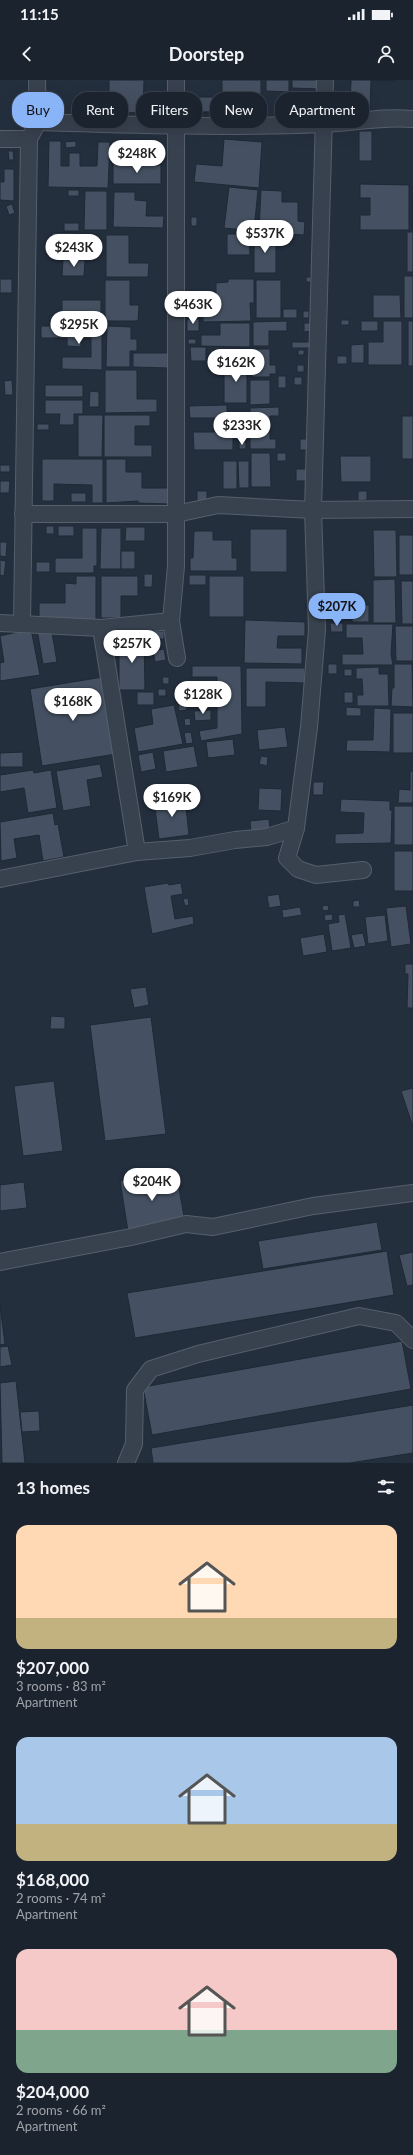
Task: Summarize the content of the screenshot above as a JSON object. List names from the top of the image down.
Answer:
{
  "page": {
    "status": "11:15",
    "header": "Doorstep",
    "chip": [
      "Buy",
      "Rent",
      "Filters",
      "New",
      "Apartment"
    ],
    "price": [
      "$248K",
      "$537K",
      "$243K",
      "$463K",
      "$295K",
      "$162K",
      "$233K",
      "$207K",
      "$257K",
      "$128K",
      "$168K",
      "$169K",
      "$204K"
    ],
    "heading": "13 homes",
    "list": [
      {
        "name": "$207,000",
        "note": "3 rooms · 83 m² · Apartment"
      },
      {
        "name": "$168,000",
        "note": "2 rooms · 74 m² · Apartment"
      },
      {
        "name": "$204,000",
        "note": "2 rooms · 66 m² · Apartment"
      }
    ]
  }
}
